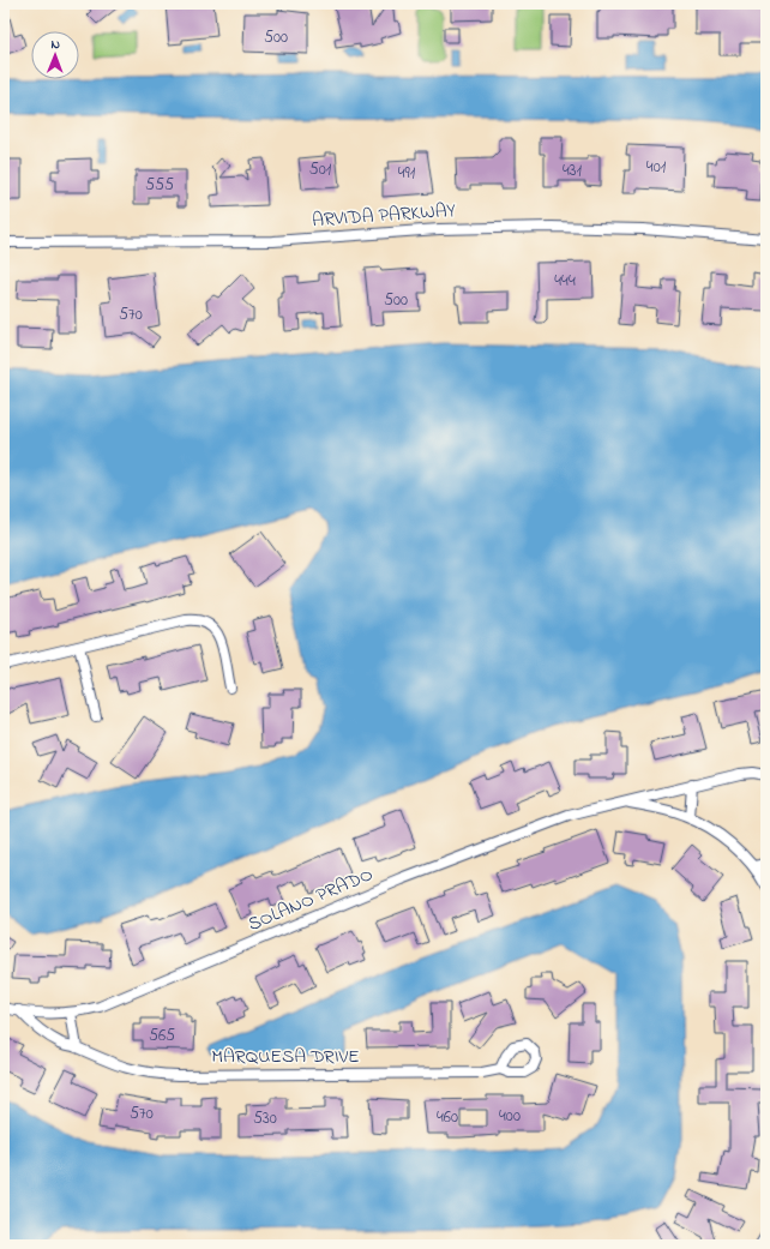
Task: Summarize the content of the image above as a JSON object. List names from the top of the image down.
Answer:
{
  "streets": {
    "street": ["ARVIDA PARKWAY", "SOLANO PRADO", "MARQUESA DRIVE"]
  },
  "crossings": [
    ["SOLANO PRADO", "MARQUESA DRIVE"]
  ],
  "house_numbers": [
    "500",
    "401",
    "501",
    "431",
    "491",
    "555",
    "444",
    "500",
    "570",
    "565",
    "570",
    "400",
    "460",
    "530"
  ],
  "north": "top"
}
